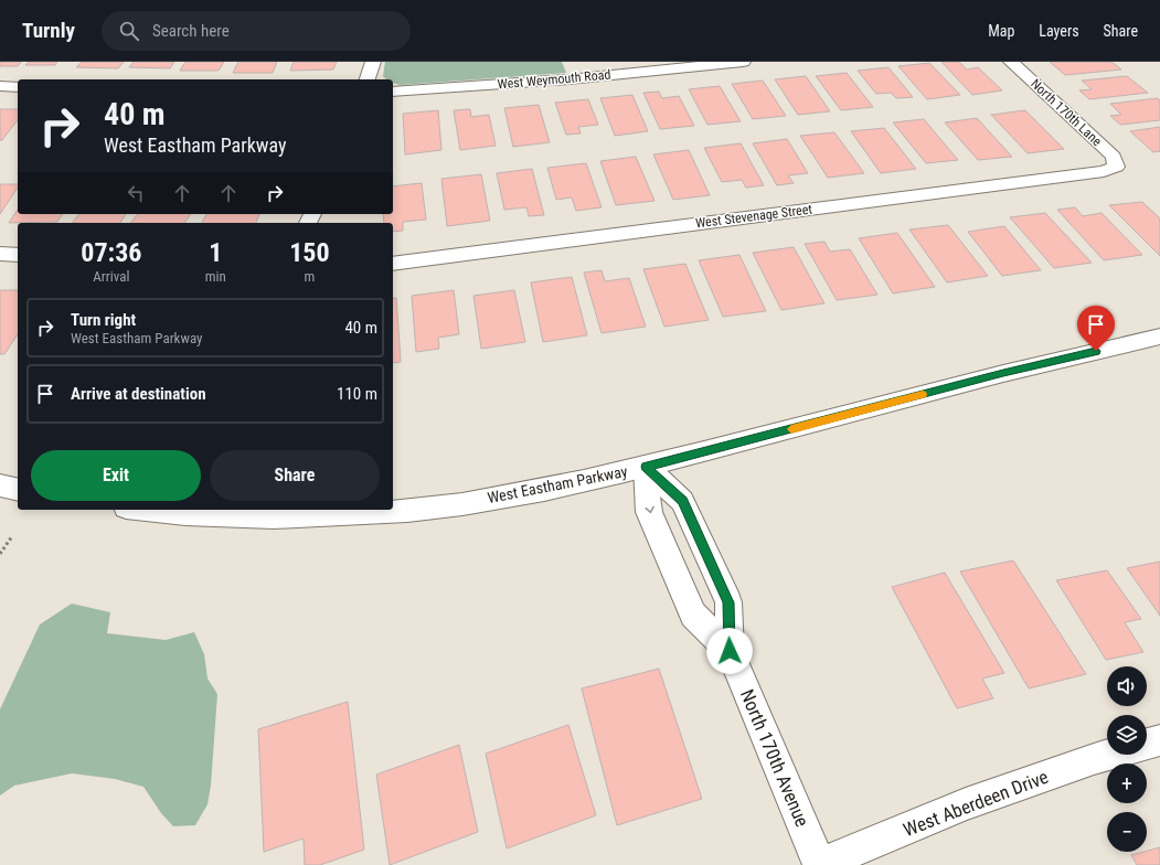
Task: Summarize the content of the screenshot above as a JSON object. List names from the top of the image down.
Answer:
{
  "streets": {
    "street": [
      "West Weymouth Road",
      "North 170th Lane",
      "West Stevenage Street",
      "West Eastham Parkway",
      "North 170th Avenue",
      "West Aberdeen Drive"
    ]
  },
  "crossings": [
    ["North 170th Lane", "West Stevenage Street"],
    ["West Eastham Parkway", "North 170th Avenue"],
    ["North 170th Avenue", "West Aberdeen Drive"]
  ],
  "page": {
    "header": "Turnly",
    "search": "Search here",
    "nav": ["Map", "Layers", "Share"],
    "turn": ["40 m", "West Eastham Parkway"],
    "eta": [
      "07:36",
      "Arrival",
      "1",
      "min",
      "150",
      "m"
    ],
    "list": [
      {
        "name": "Turn right",
        "note": "West Eastham Parkway",
        "value": "40 m"
      },
      {
        "name": "Arrive at destination",
        "value": "110 m"
      }
    ],
    "buttons": ["Exit", "Share"],
    "map_buttons": ["+", "−"]
  }
}
